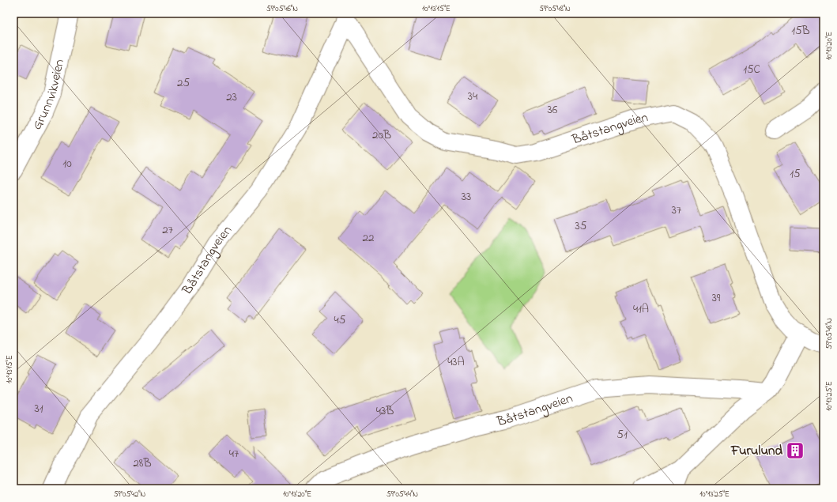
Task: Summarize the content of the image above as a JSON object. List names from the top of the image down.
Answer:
{
  "streets": {
    "street": ["Grunnvikveien", "Båtstangveien"]
  },
  "places": {
    "building": ["Furulund"]
  },
  "house_numbers": [
    "15B",
    "15C",
    "25",
    "34",
    "23",
    "36",
    "20B",
    "10",
    "15",
    "33",
    "37",
    "35",
    "27",
    "22",
    "39",
    "41A",
    "45",
    "43A",
    "31",
    "43B",
    "51",
    "47",
    "28B"
  ],
  "coordinates": [
    "59°05'46\"N",
    "10°13'15\"E",
    "59°05'48\"N",
    "10°13'20\"E",
    "10°13'25\"E",
    "59°05'42\"N",
    "59°05'44\"N"
  ]
}
